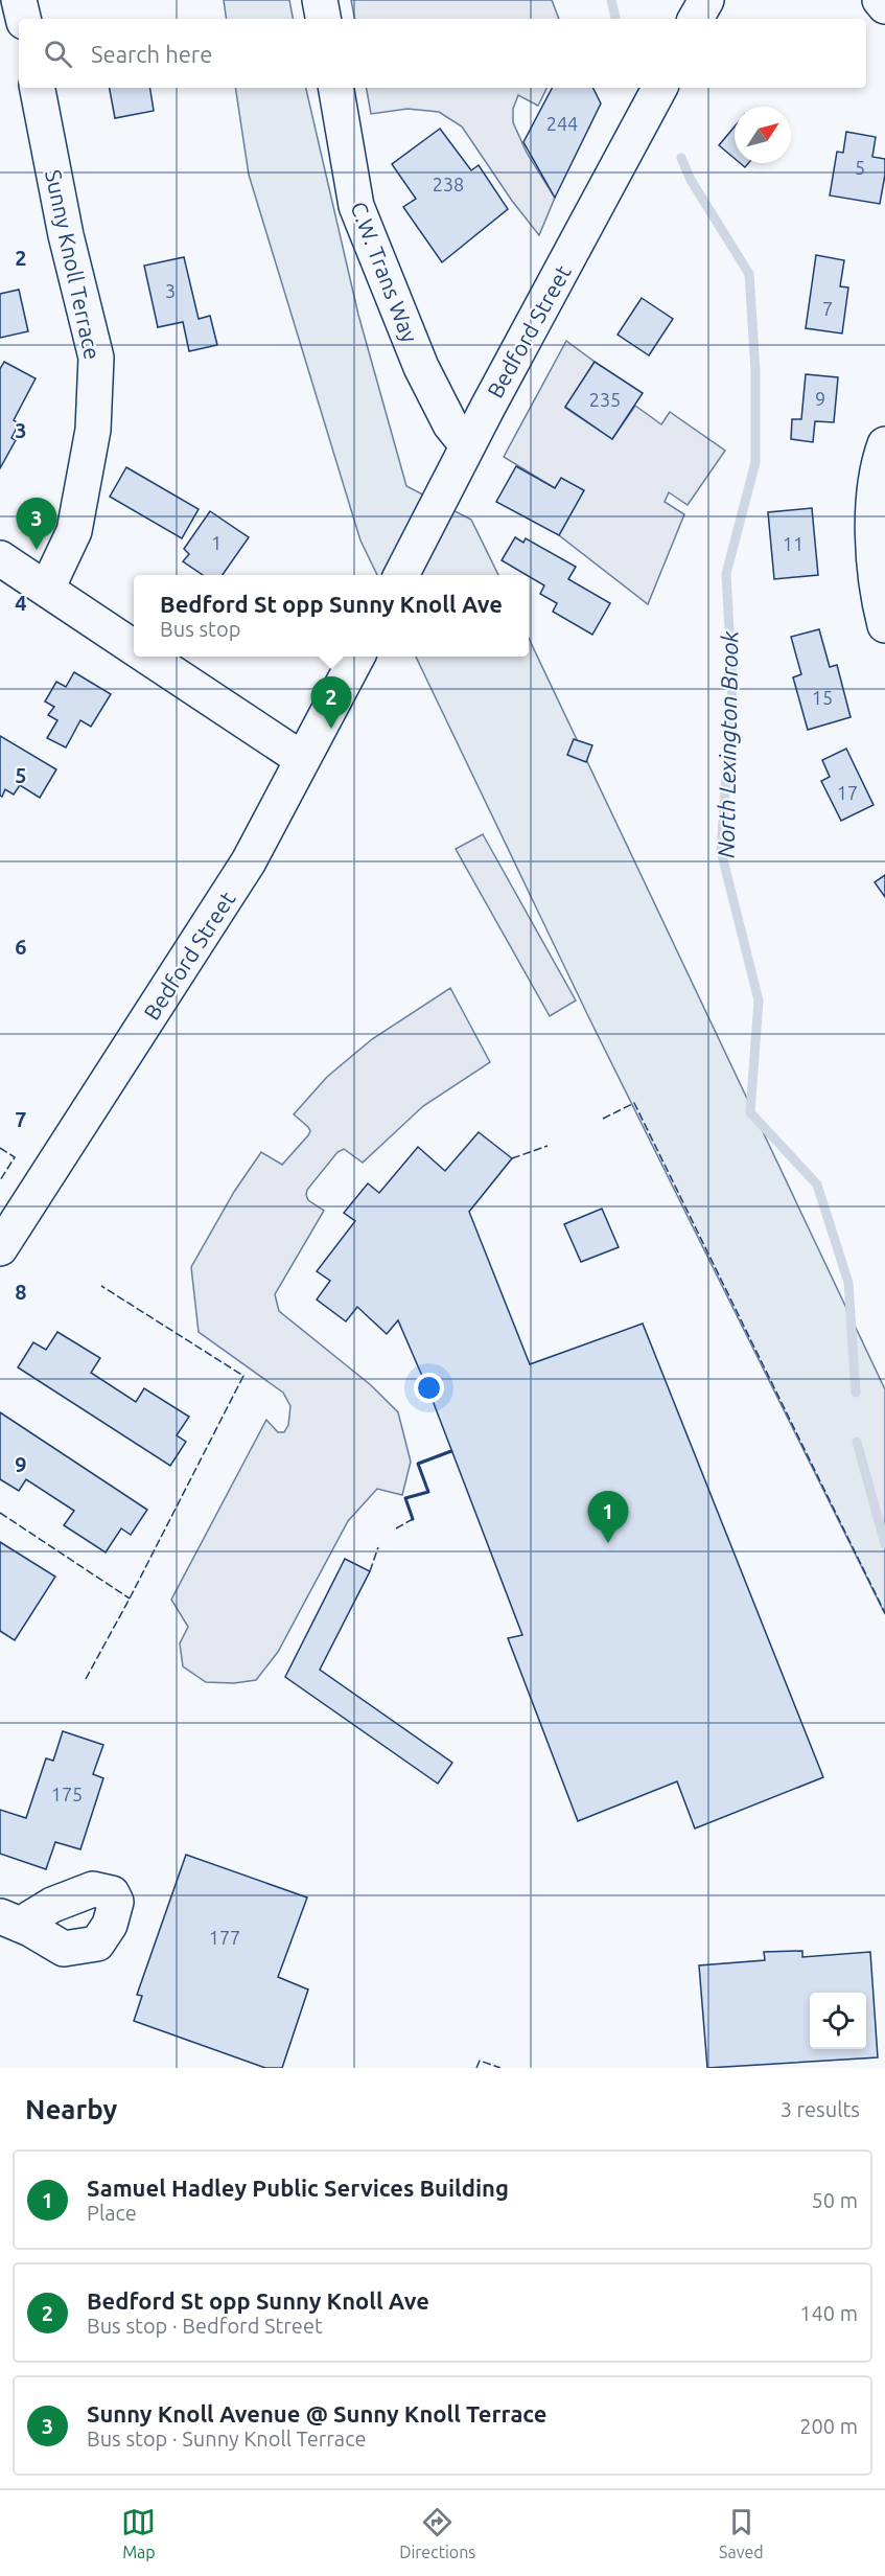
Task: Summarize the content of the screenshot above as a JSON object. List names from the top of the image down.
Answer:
{
  "streets": {
    "main road": ["Sunny Knoll Terrace", "C.W. Trans Way", "Bedford Street"]
  },
  "crossings": [
    ["C.W. Trans Way", "Bedford Street"]
  ],
  "water": ["North Lexington Brook"],
  "house_numbers": [
    "244",
    "5",
    "238",
    "3",
    "7",
    "9",
    "235",
    "1",
    "11",
    "15",
    "17",
    "175",
    "177"
  ],
  "north": "top right",
  "page": {
    "search": "Search here",
    "pins": ["3", "2", "1"],
    "popup": ["Bedford St opp Sunny Knoll Ave", "Bus stop"],
    "heading": ["Nearby", "3 results"],
    "list": [
      {
        "mark": "1",
        "name": "Samuel Hadley Public Services Building",
        "note": "Place",
        "value": "50 m"
      },
      {
        "mark": "2",
        "name": "Bedford St opp Sunny Knoll Ave",
        "note": "Bus stop · Bedford Street",
        "value": "140 m"
      },
      {
        "mark": "3",
        "name": "Sunny Knoll Avenue @ Sunny Knoll Terrace",
        "note": "Bus stop · Sunny Knoll Terrace",
        "value": "200 m"
      }
    ],
    "nav": ["Map", "Directions", "Saved"]
  },
  "grid": {
    "rows": [
      "2",
      "3",
      "4",
      "5",
      "6",
      "7",
      "8",
      "9"
    ]
  }
}
